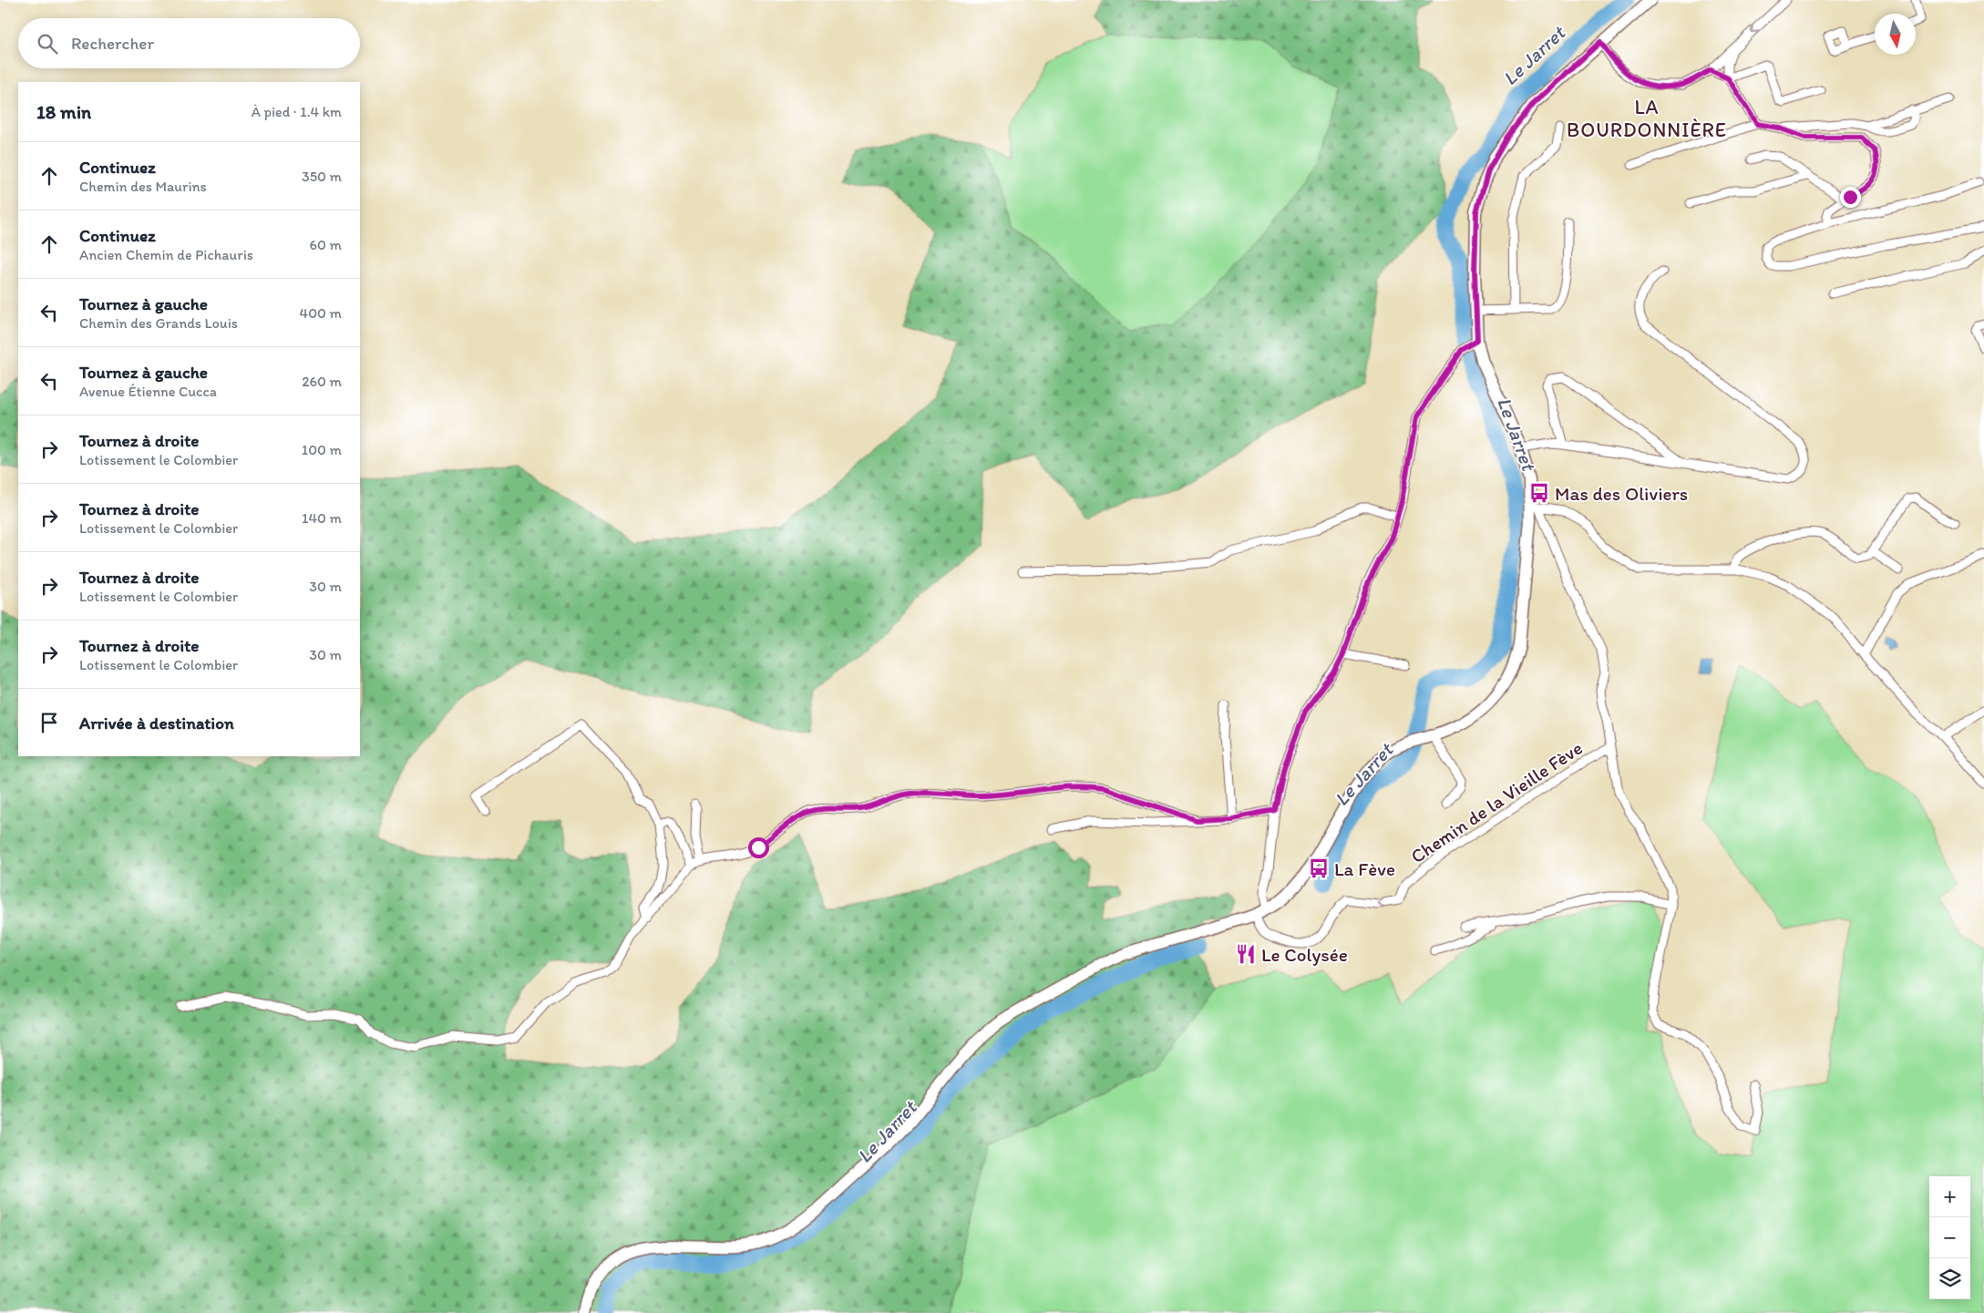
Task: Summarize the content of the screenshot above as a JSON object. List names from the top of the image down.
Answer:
{
  "streets": {
    "street": ["Chemin de la Vieille Fève"]
  },
  "one_way": ["Chemin de la Vieille Fève"],
  "districts": ["LA BOURDONNIÈRE"],
  "water": ["Le Jarret"],
  "places": {
    "bus stop": ["Mas des Oliviers", "La Fève"],
    "restaurant": ["Le Colysée"]
  },
  "north": "bottom",
  "page": {
    "search": "Rechercher",
    "heading": ["18 min", "À pied · 1.4 km"],
    "list": [
      ["Continuez", "Chemin des Maurins", "350 m"],
      ["Continuez", "Ancien Chemin de Pichauris", "60 m"],
      ["Tournez à gauche", "Chemin des Grands Louis", "400 m"],
      ["Tournez à gauche", "Avenue Étienne Cucca", "260 m"],
      ["Tournez à droite", "Lotissement le Colombier", "100 m"],
      ["Tournez à droite", "Lotissement le Colombier", "140 m"],
      ["Tournez à droite", "Lotissement le Colombier", "30 m"],
      ["Tournez à droite", "Lotissement le Colombier", "30 m"],
      "Arrivée à destination"
    ],
    "map_buttons": ["+", "−"]
  }
}
